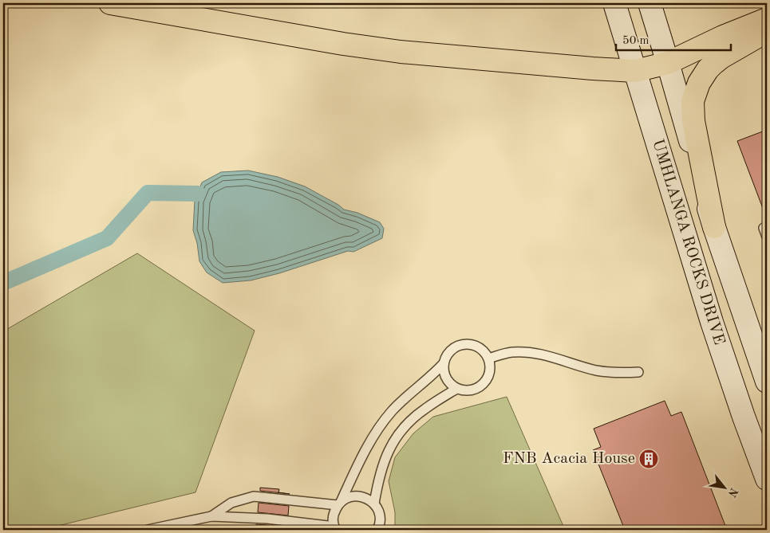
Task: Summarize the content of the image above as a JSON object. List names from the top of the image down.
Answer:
{
  "streets": {
    "main road": ["UMHLANGA ROCKS DRIVE"]
  },
  "places": {
    "building": ["FNB Acacia House"]
  },
  "scale_bar": "50 m",
  "north": "bottom right"
}
